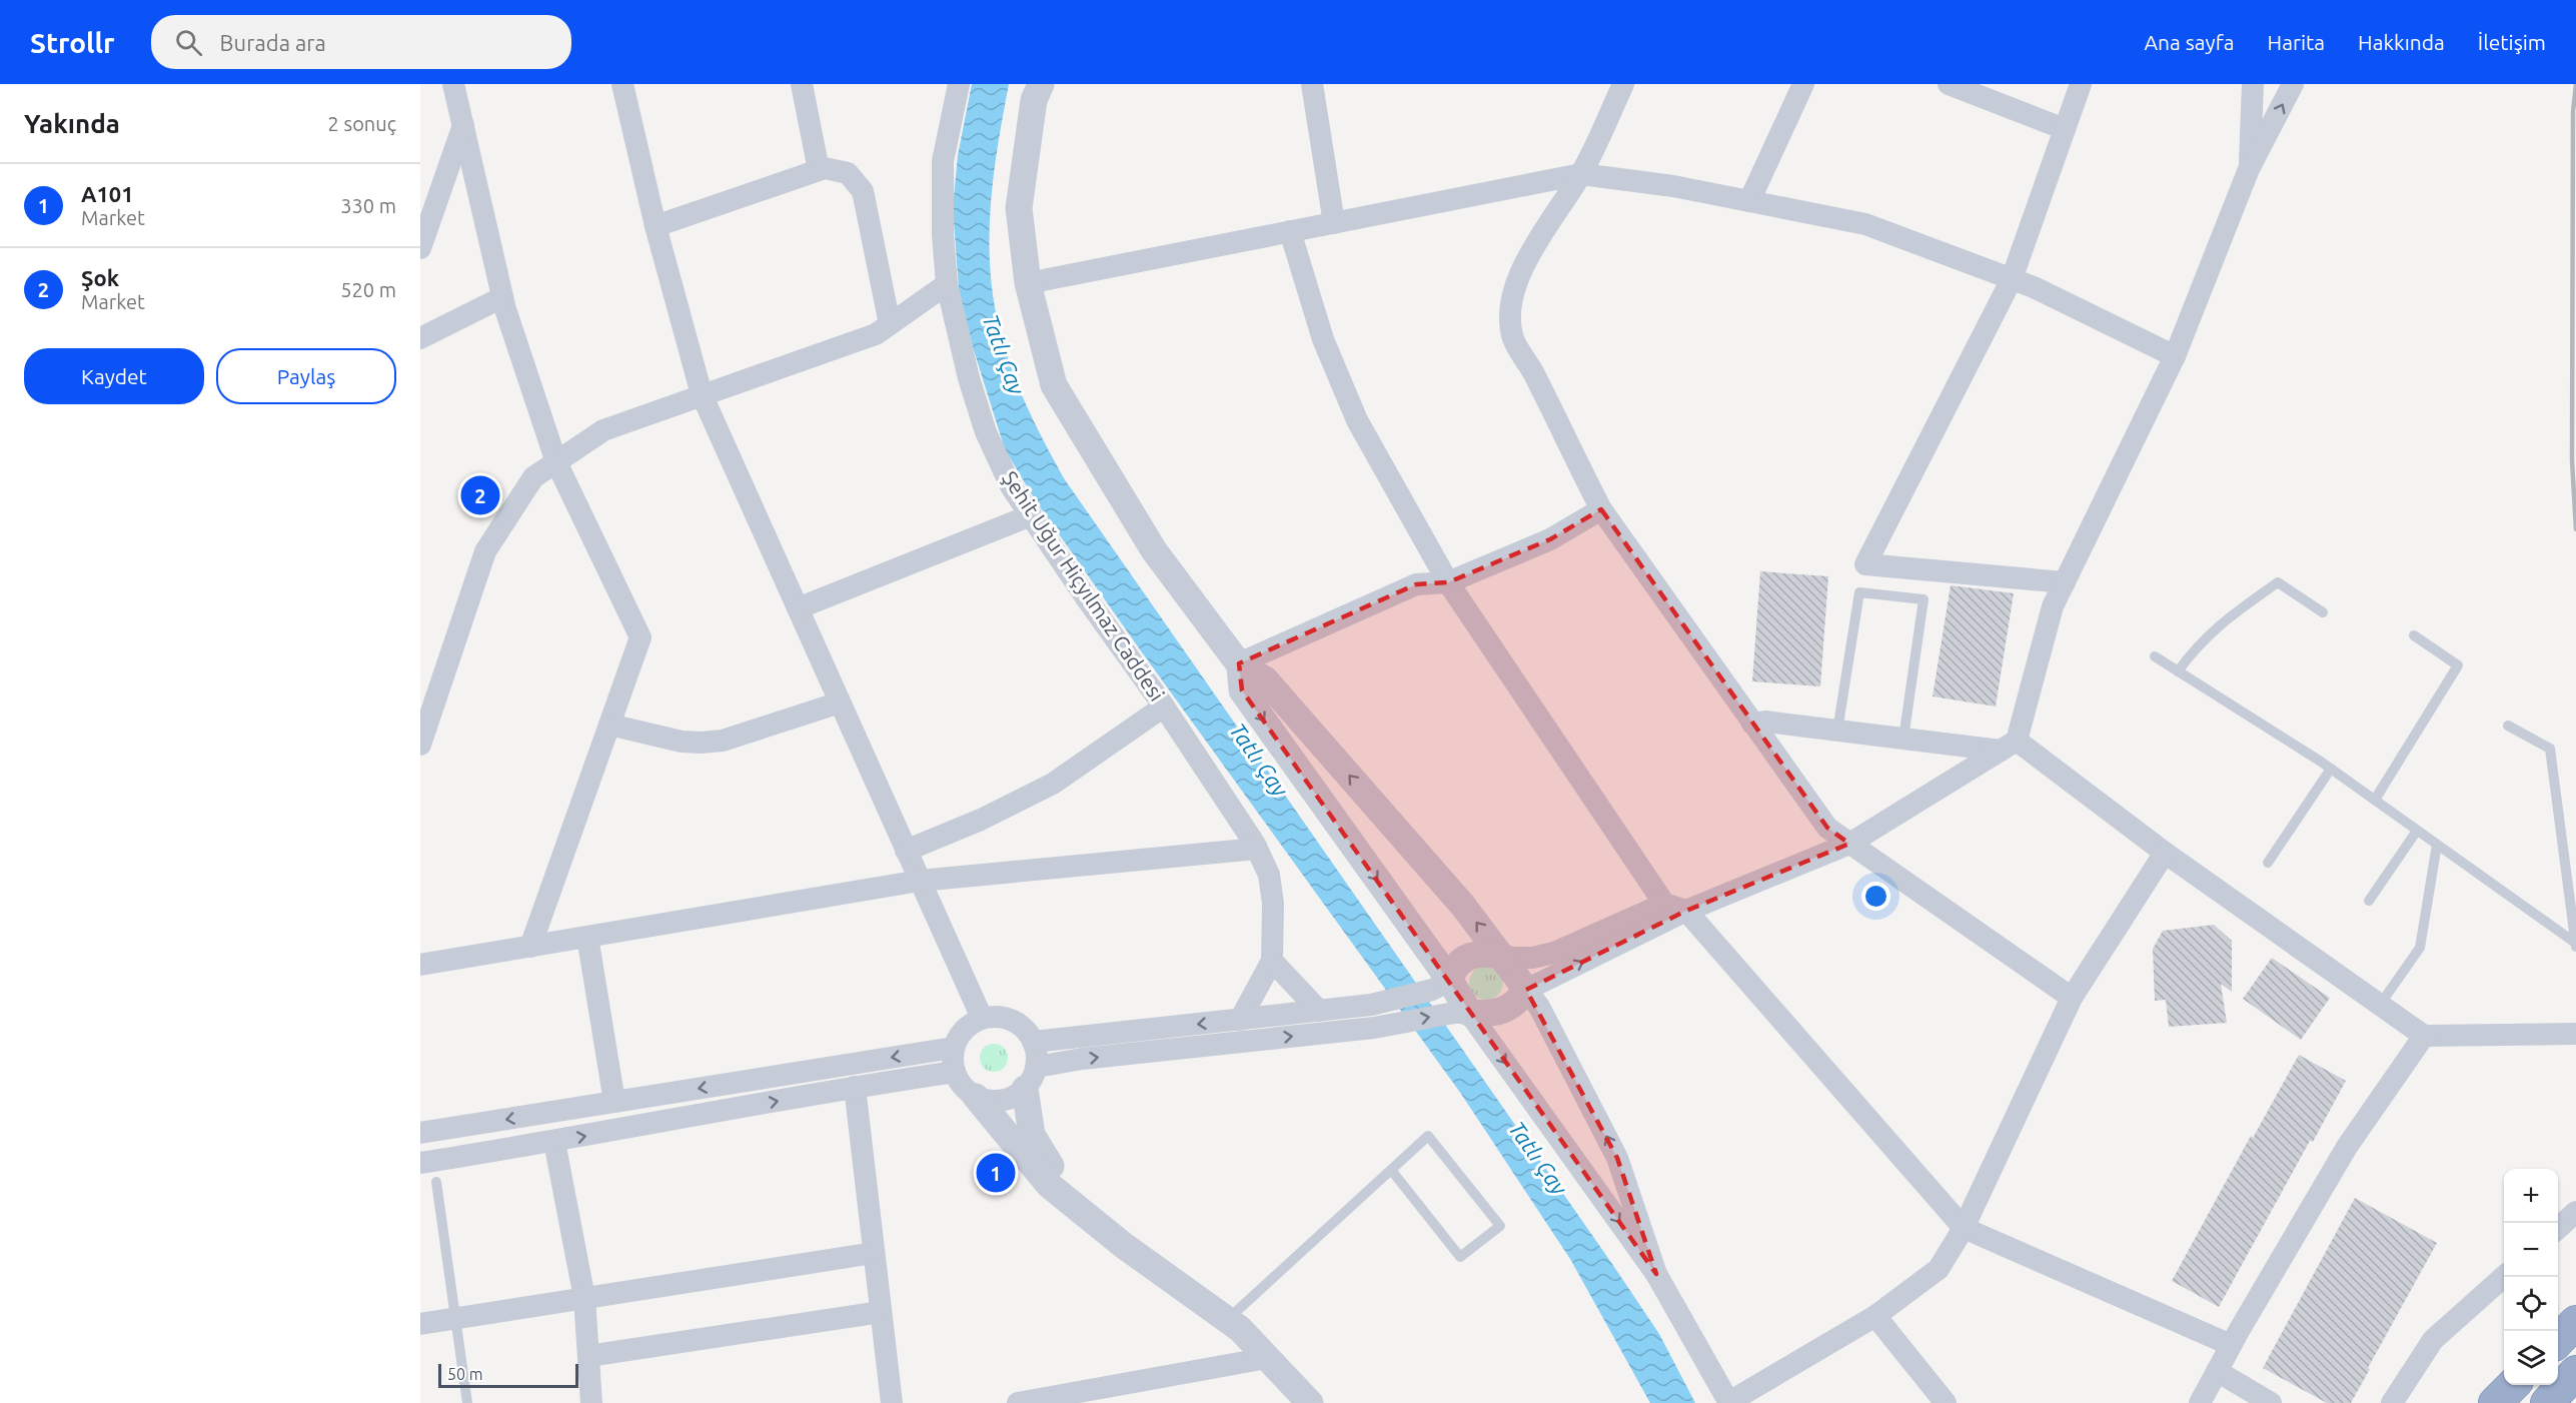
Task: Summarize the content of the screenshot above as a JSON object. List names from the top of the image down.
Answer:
{
  "streets": {
    "street": ["Şehit Uğur Hiçyılmaz Caddesi"]
  },
  "water": ["Tatlı Çay"],
  "scale_bar": "50 m",
  "page": {
    "header": "Strollr",
    "search": "Burada ara",
    "nav": [
      "Ana sayfa",
      "Harita",
      "Hakkında",
      "İletişim"
    ],
    "heading": ["Yakında", "2 sonuç"],
    "list": [
      {
        "mark": "1",
        "name": "A101",
        "note": "Market",
        "value": "330 m"
      },
      {
        "mark": "2",
        "name": "Şok",
        "note": "Market",
        "value": "520 m"
      }
    ],
    "buttons": ["Kaydet", "Paylaş"],
    "pins": ["2", "1"],
    "map_buttons": ["+", "−"],
    "scale": "50 m"
  }
}
